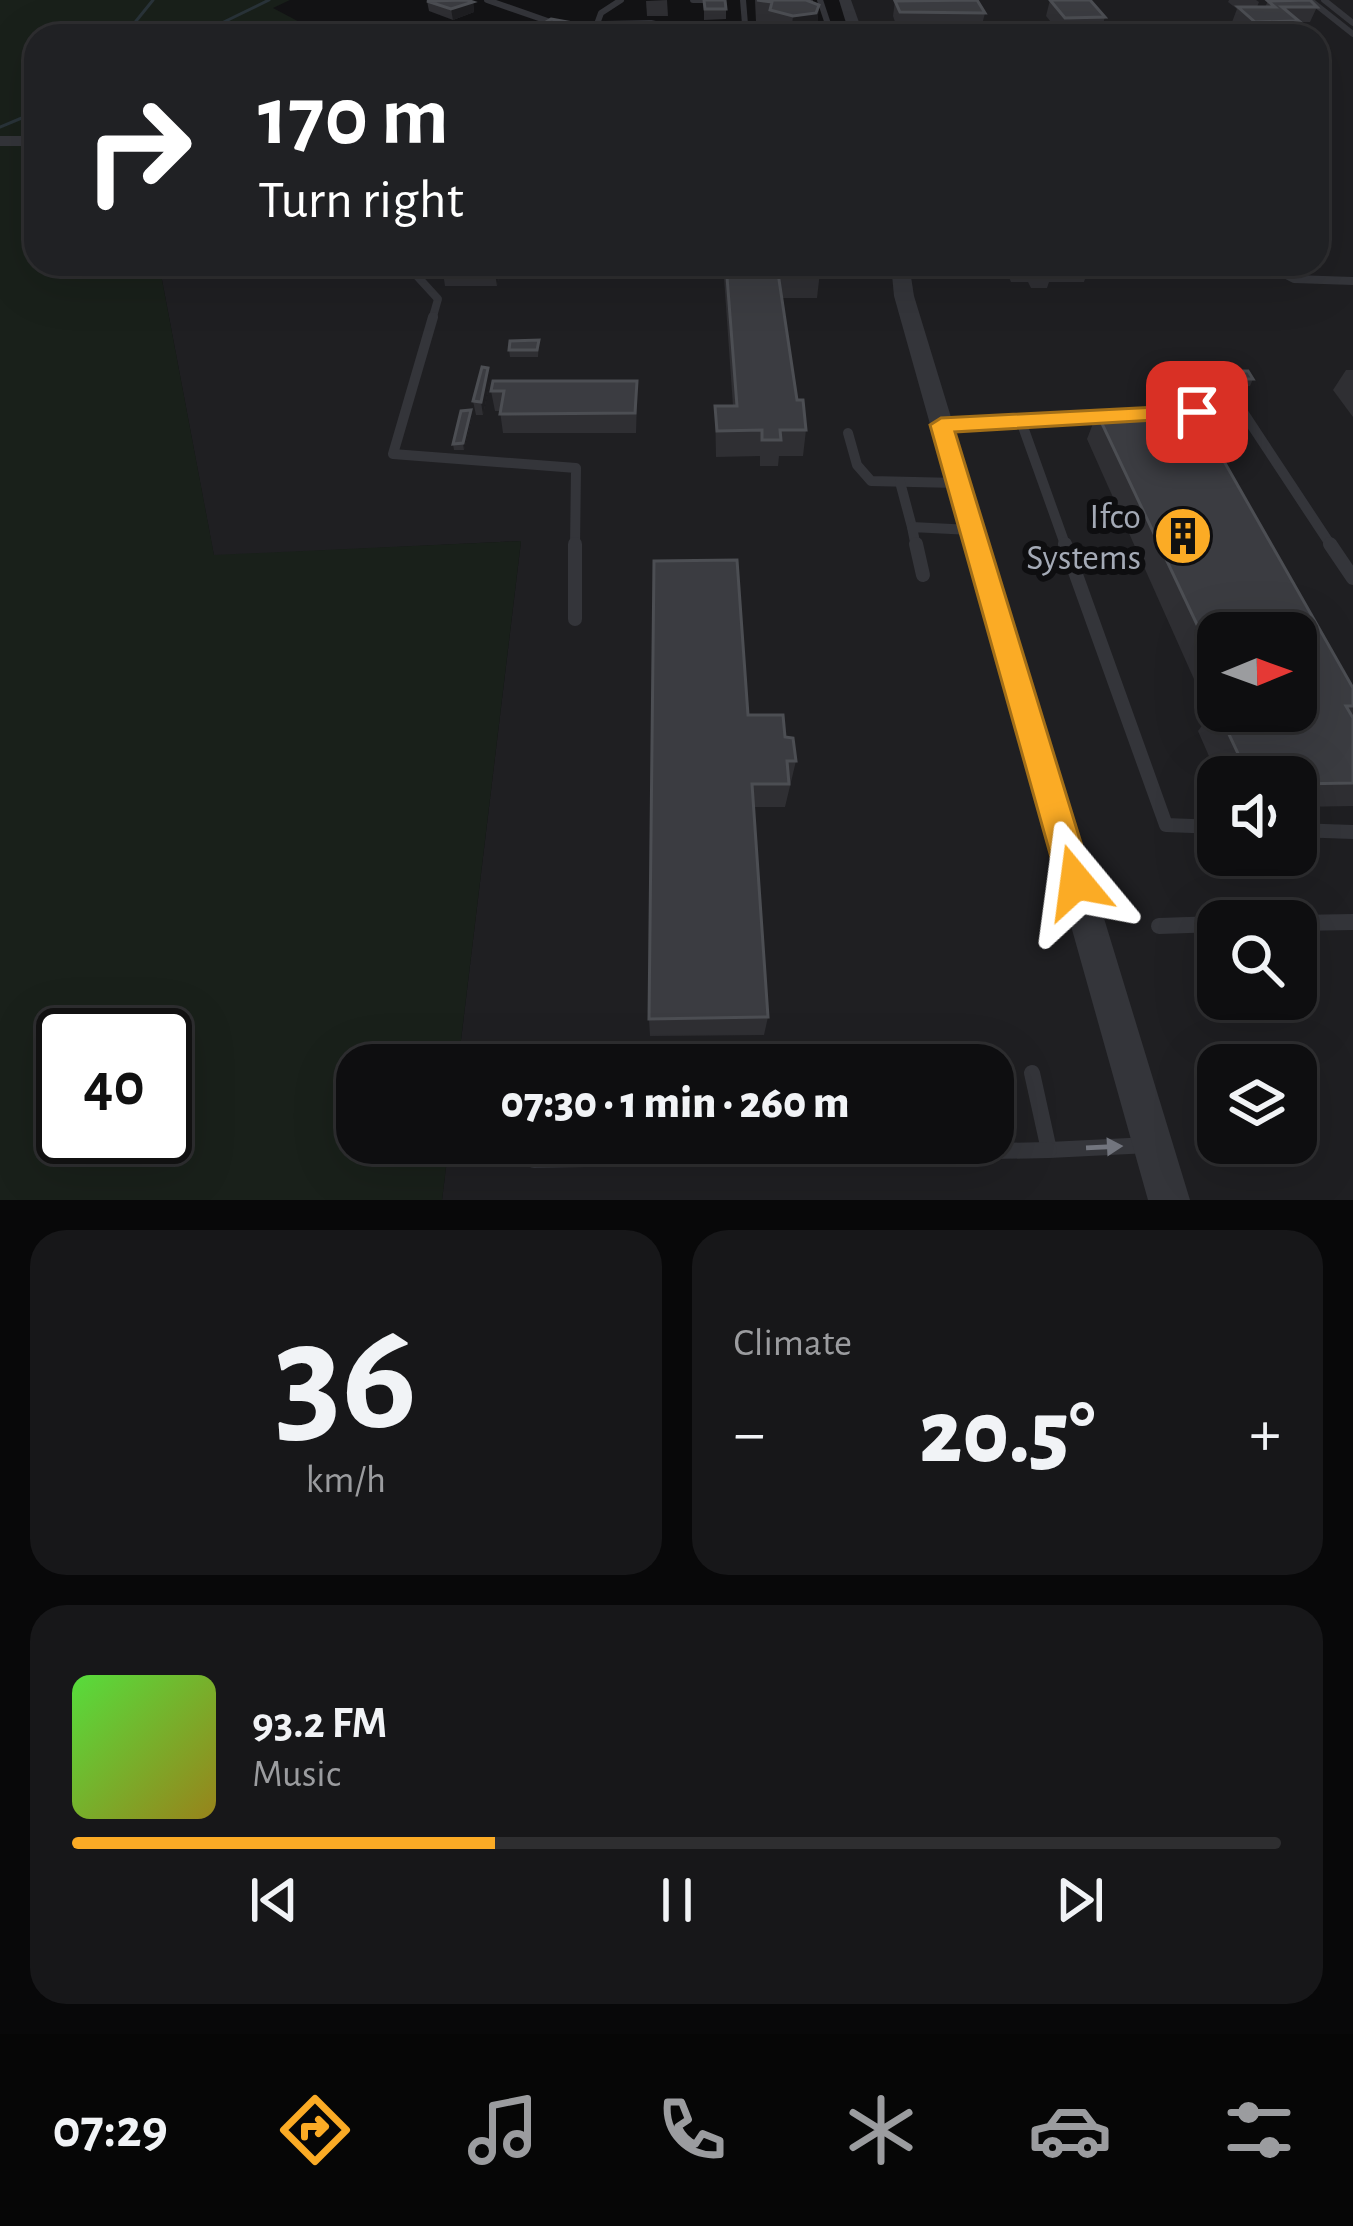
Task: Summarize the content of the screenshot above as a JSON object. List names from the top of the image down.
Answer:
{
  "places": {
    "building": ["Ifco Systems"]
  },
  "north": "right",
  "page": {
    "turn": ["170 m", "Turn right"],
    "limit": "40",
    "trip": "07:30 · 1 min · 260 m",
    "tile": [
      ["36", "km/h"],
      "Climate"
    ],
    "heat": ["−", "20.5°", "+"],
    "song": ["93.2 FM", "Music"],
    "tabs": "07:29"
  }
}
